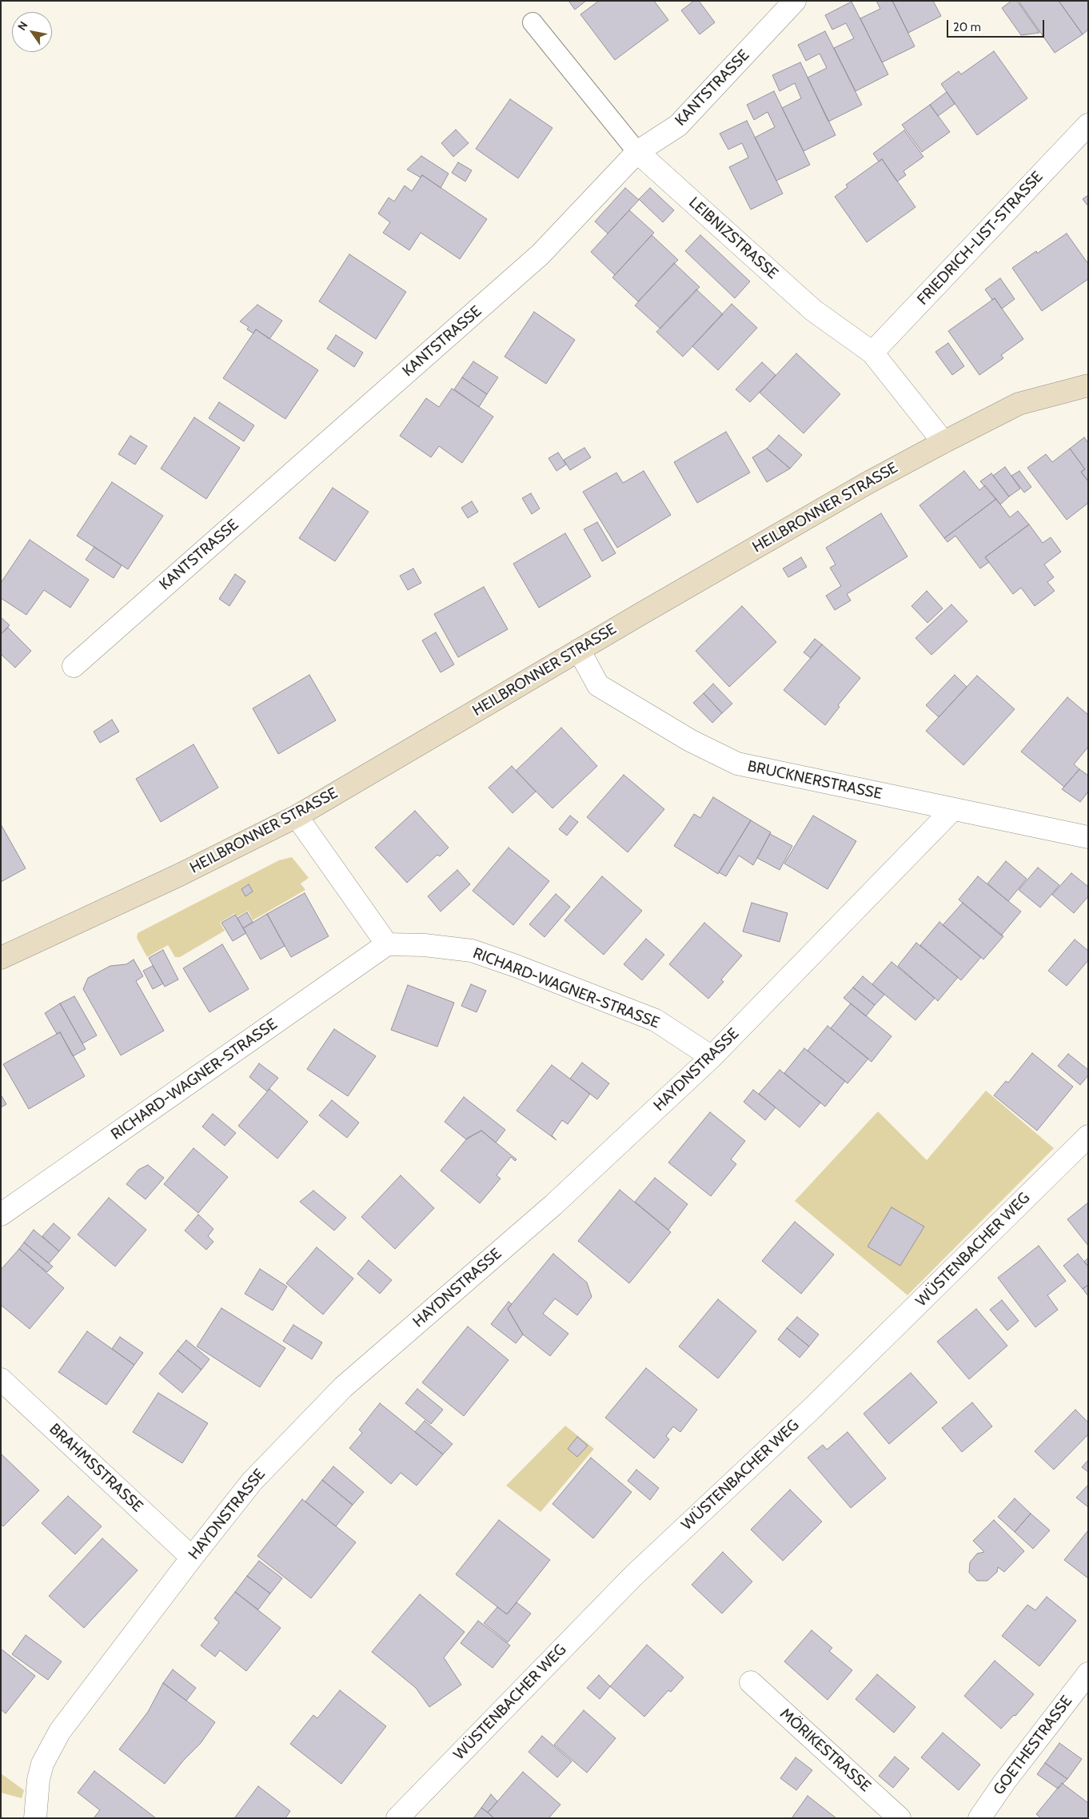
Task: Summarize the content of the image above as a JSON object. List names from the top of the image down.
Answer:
{
  "streets": {
    "street": [
      "KANTSTRASSE",
      "LEIBNIZSTRASSE",
      "FRIEDRICH-LIST-STRASSE",
      "HEILBRONNER STRASSE",
      "BRUCKNERSTRASSE",
      "RICHARD-WAGNER-STRASSE",
      "HAYDNSTRASSE",
      "WÜSTENBACHER WEG",
      "BRAHMSSTRASSE",
      "GOETHESTRASSE",
      "MÖRIKESTRASSE"
    ]
  },
  "crossings": [
    ["KANTSTRASSE", "LEIBNIZSTRASSE"],
    ["LEIBNIZSTRASSE", "FRIEDRICH-LIST-STRASSE"],
    ["LEIBNIZSTRASSE", "HEILBRONNER STRASSE"],
    ["HEILBRONNER STRASSE", "BRUCKNERSTRASSE"],
    ["BRUCKNERSTRASSE", "HAYDNSTRASSE"],
    ["RICHARD-WAGNER-STRASSE", "HAYDNSTRASSE"],
    ["HAYDNSTRASSE", "BRAHMSSTRASSE"]
  ],
  "scale_bar": "20 m",
  "north": "top left"
}
